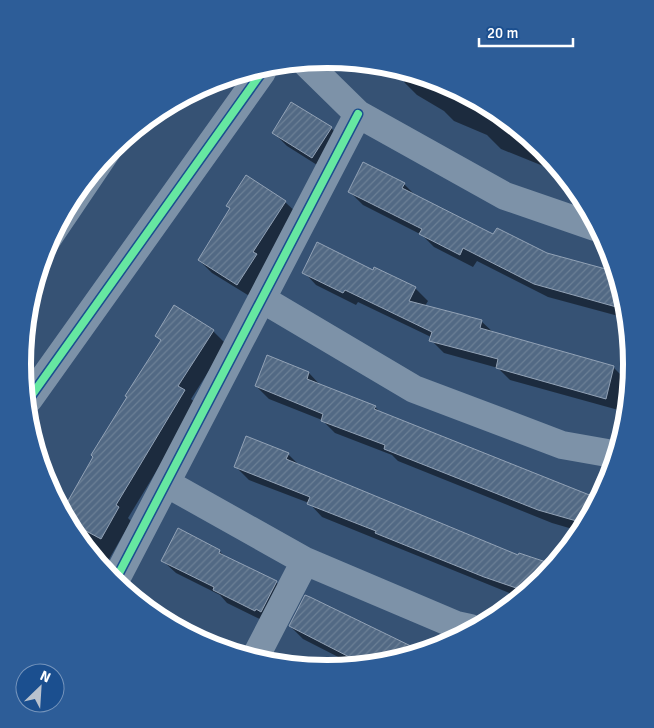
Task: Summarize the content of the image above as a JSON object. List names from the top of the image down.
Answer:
{
  "scale_bar": "20 m",
  "north": "top right"
}
